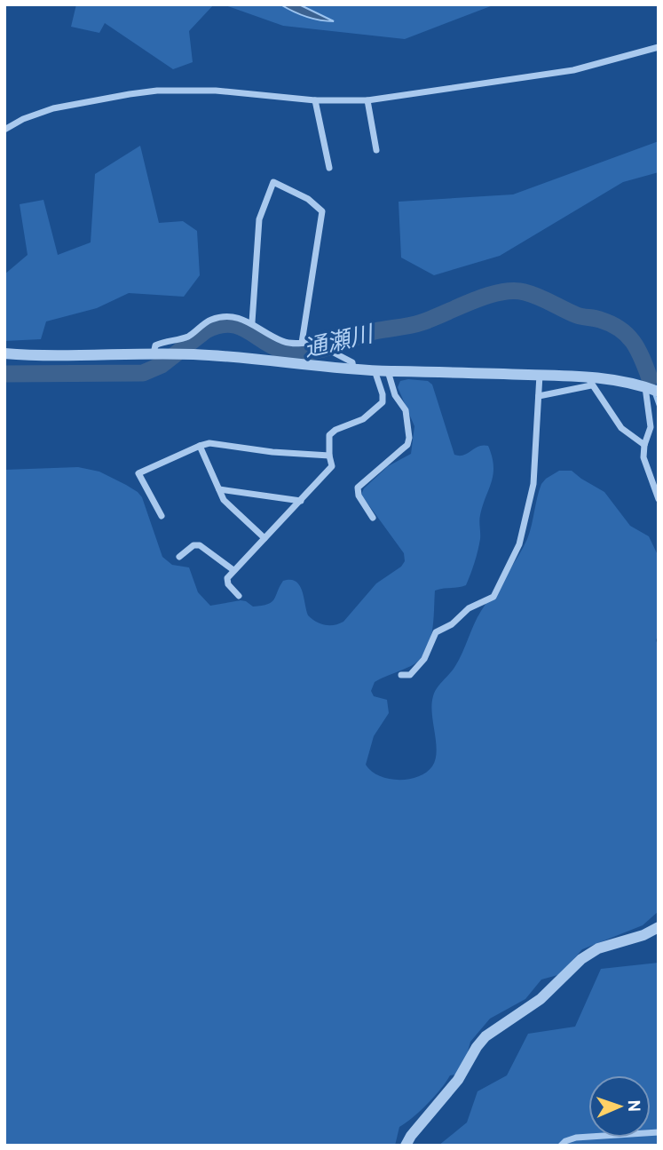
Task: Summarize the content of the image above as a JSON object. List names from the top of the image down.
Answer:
{
  "water": ["通瀬川"],
  "north": "right"
}
